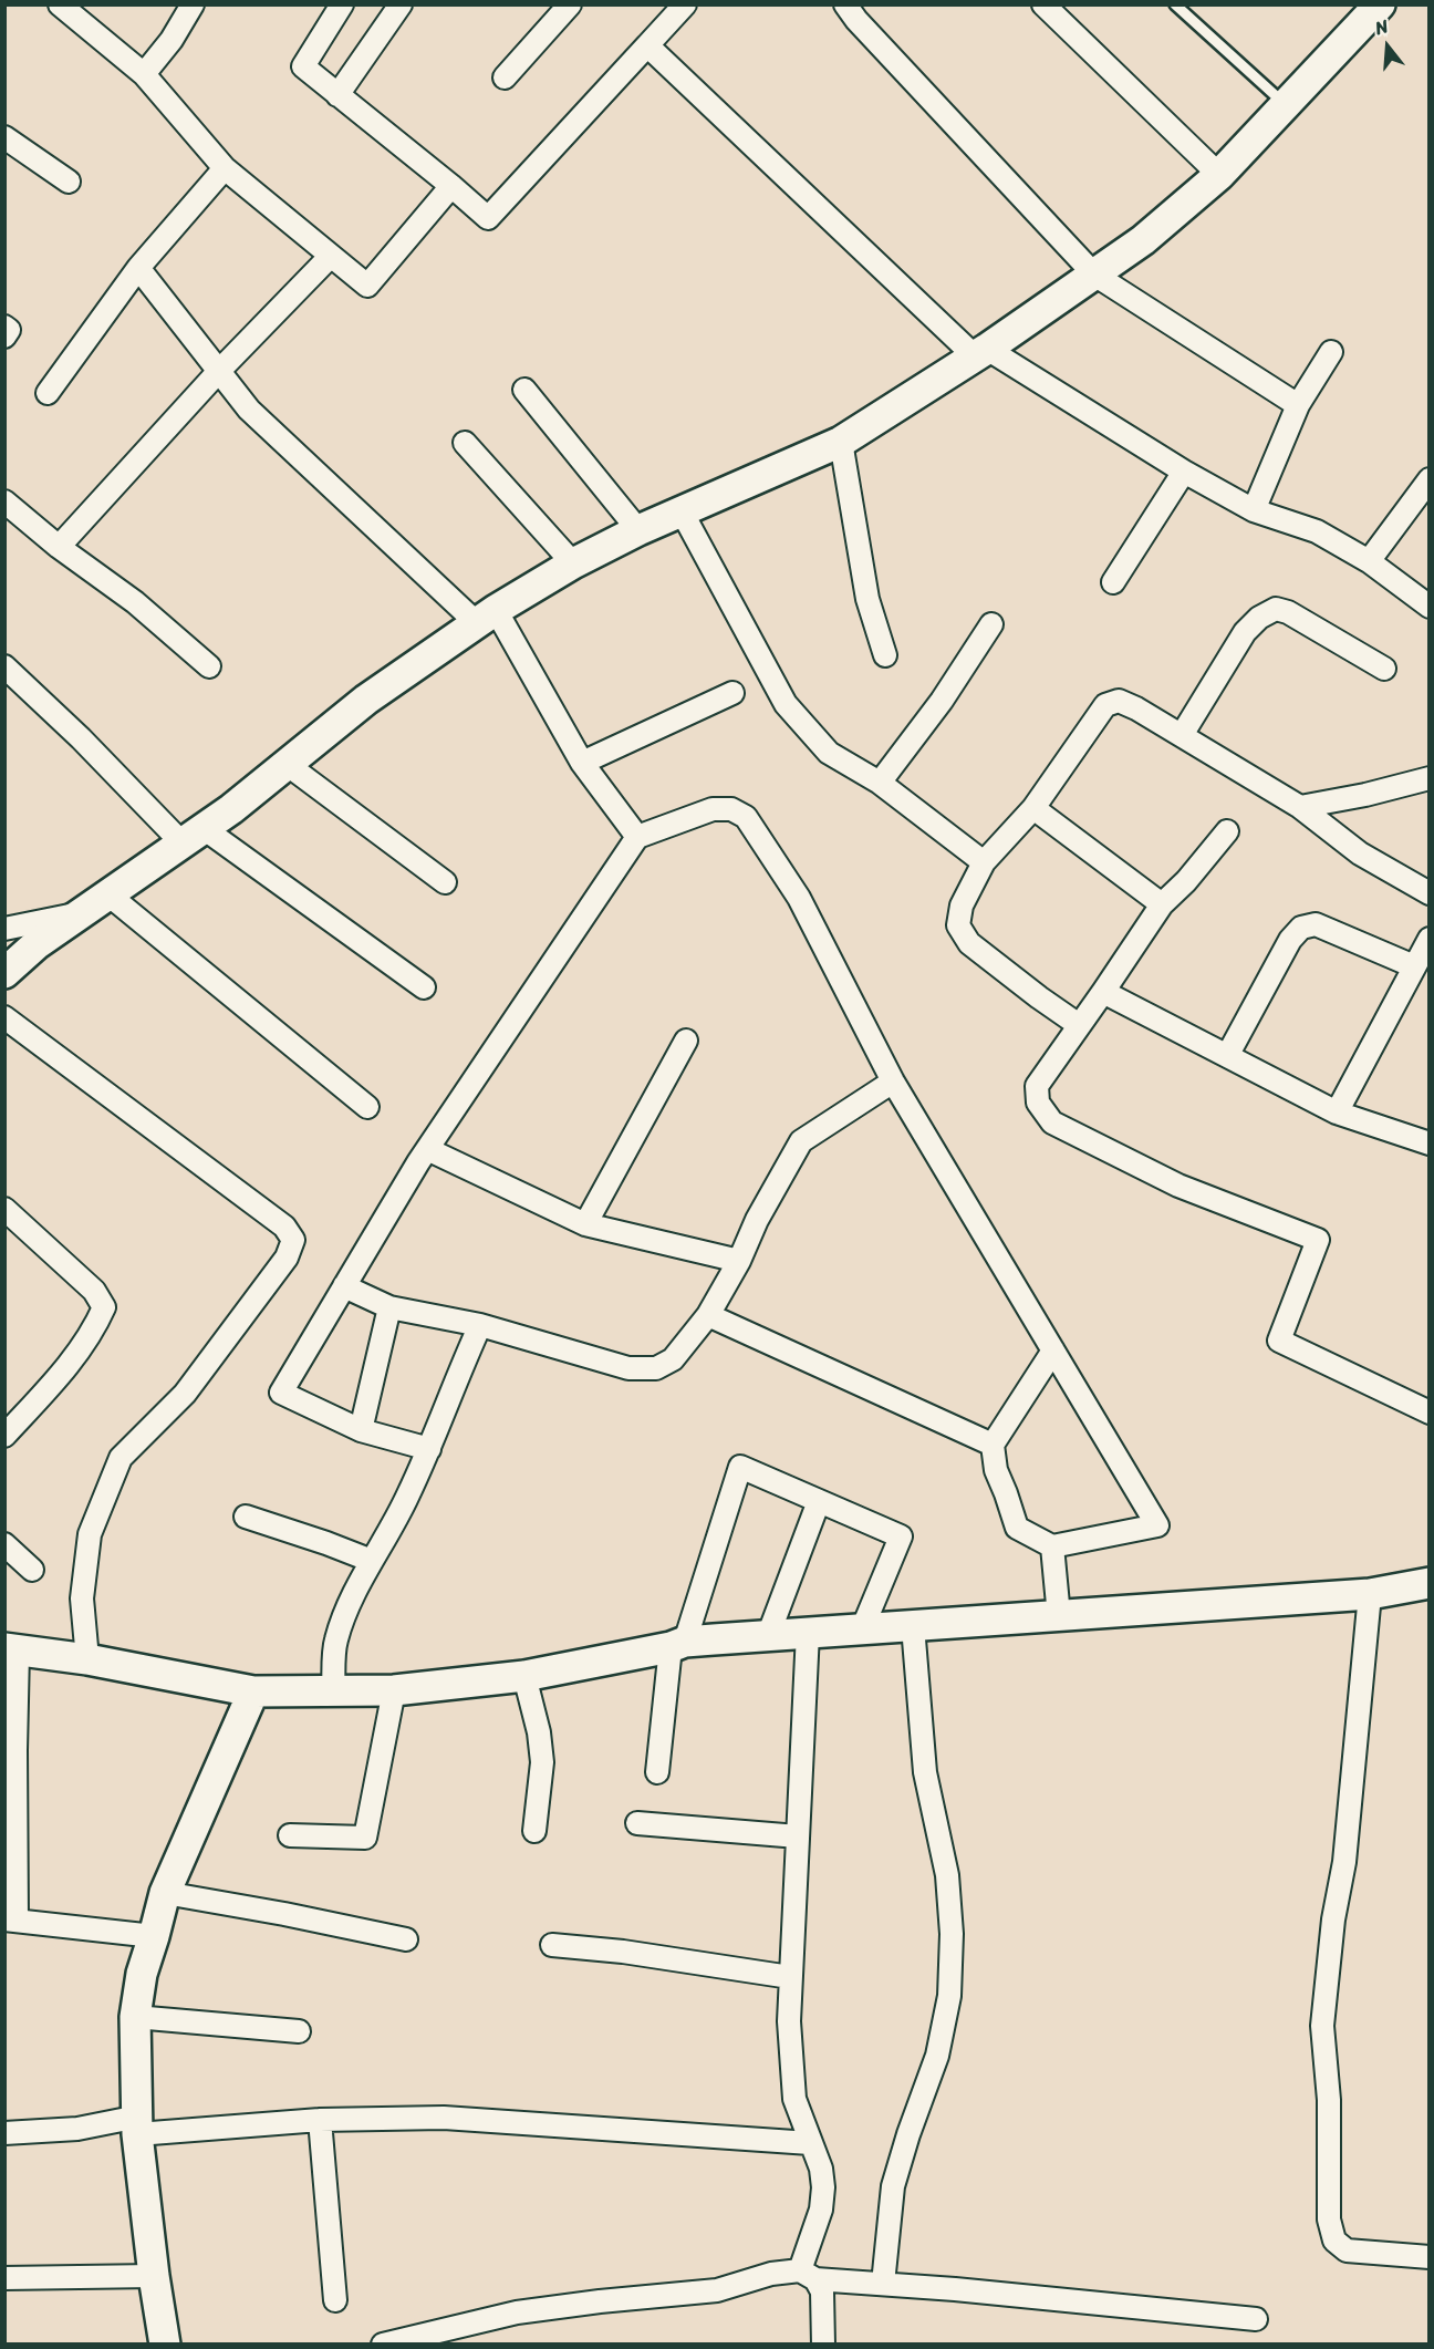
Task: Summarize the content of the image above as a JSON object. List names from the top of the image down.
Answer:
{
  "north": "top"
}
